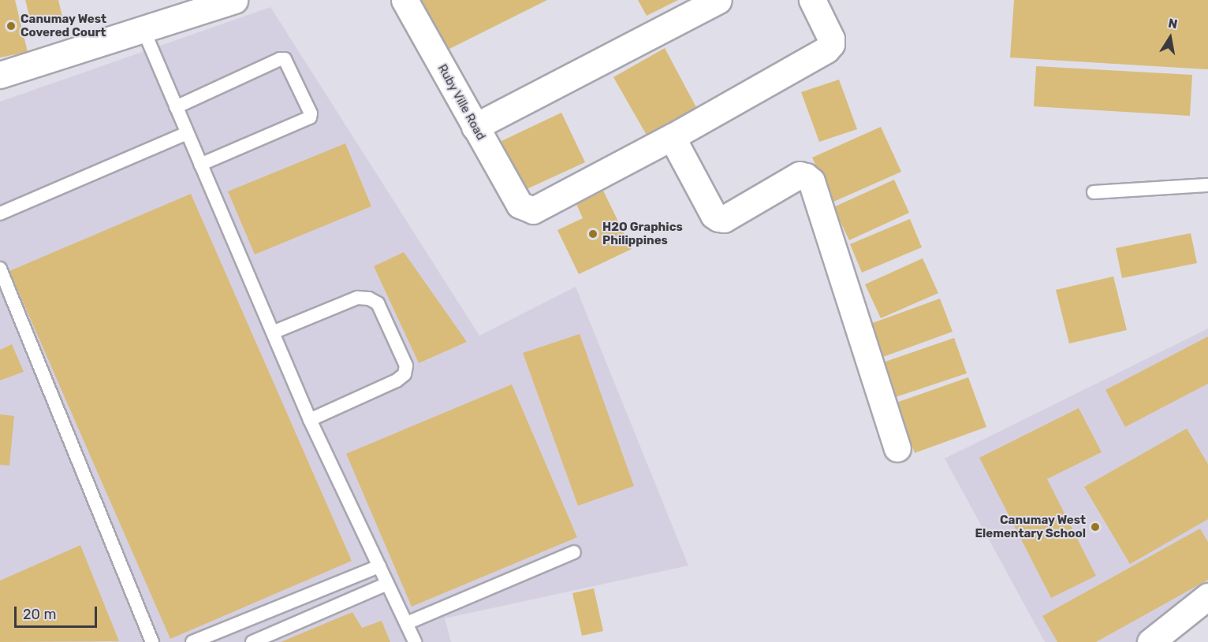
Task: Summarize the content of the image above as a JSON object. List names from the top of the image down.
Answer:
{
  "streets": {
    "street": ["Ruby Ville Road"]
  },
  "places": ["Canumay West Covered Court", "H2O Graphics Philippines", "Canumay West Elementary School"],
  "scale_bar": "20 m",
  "north": "top"
}
